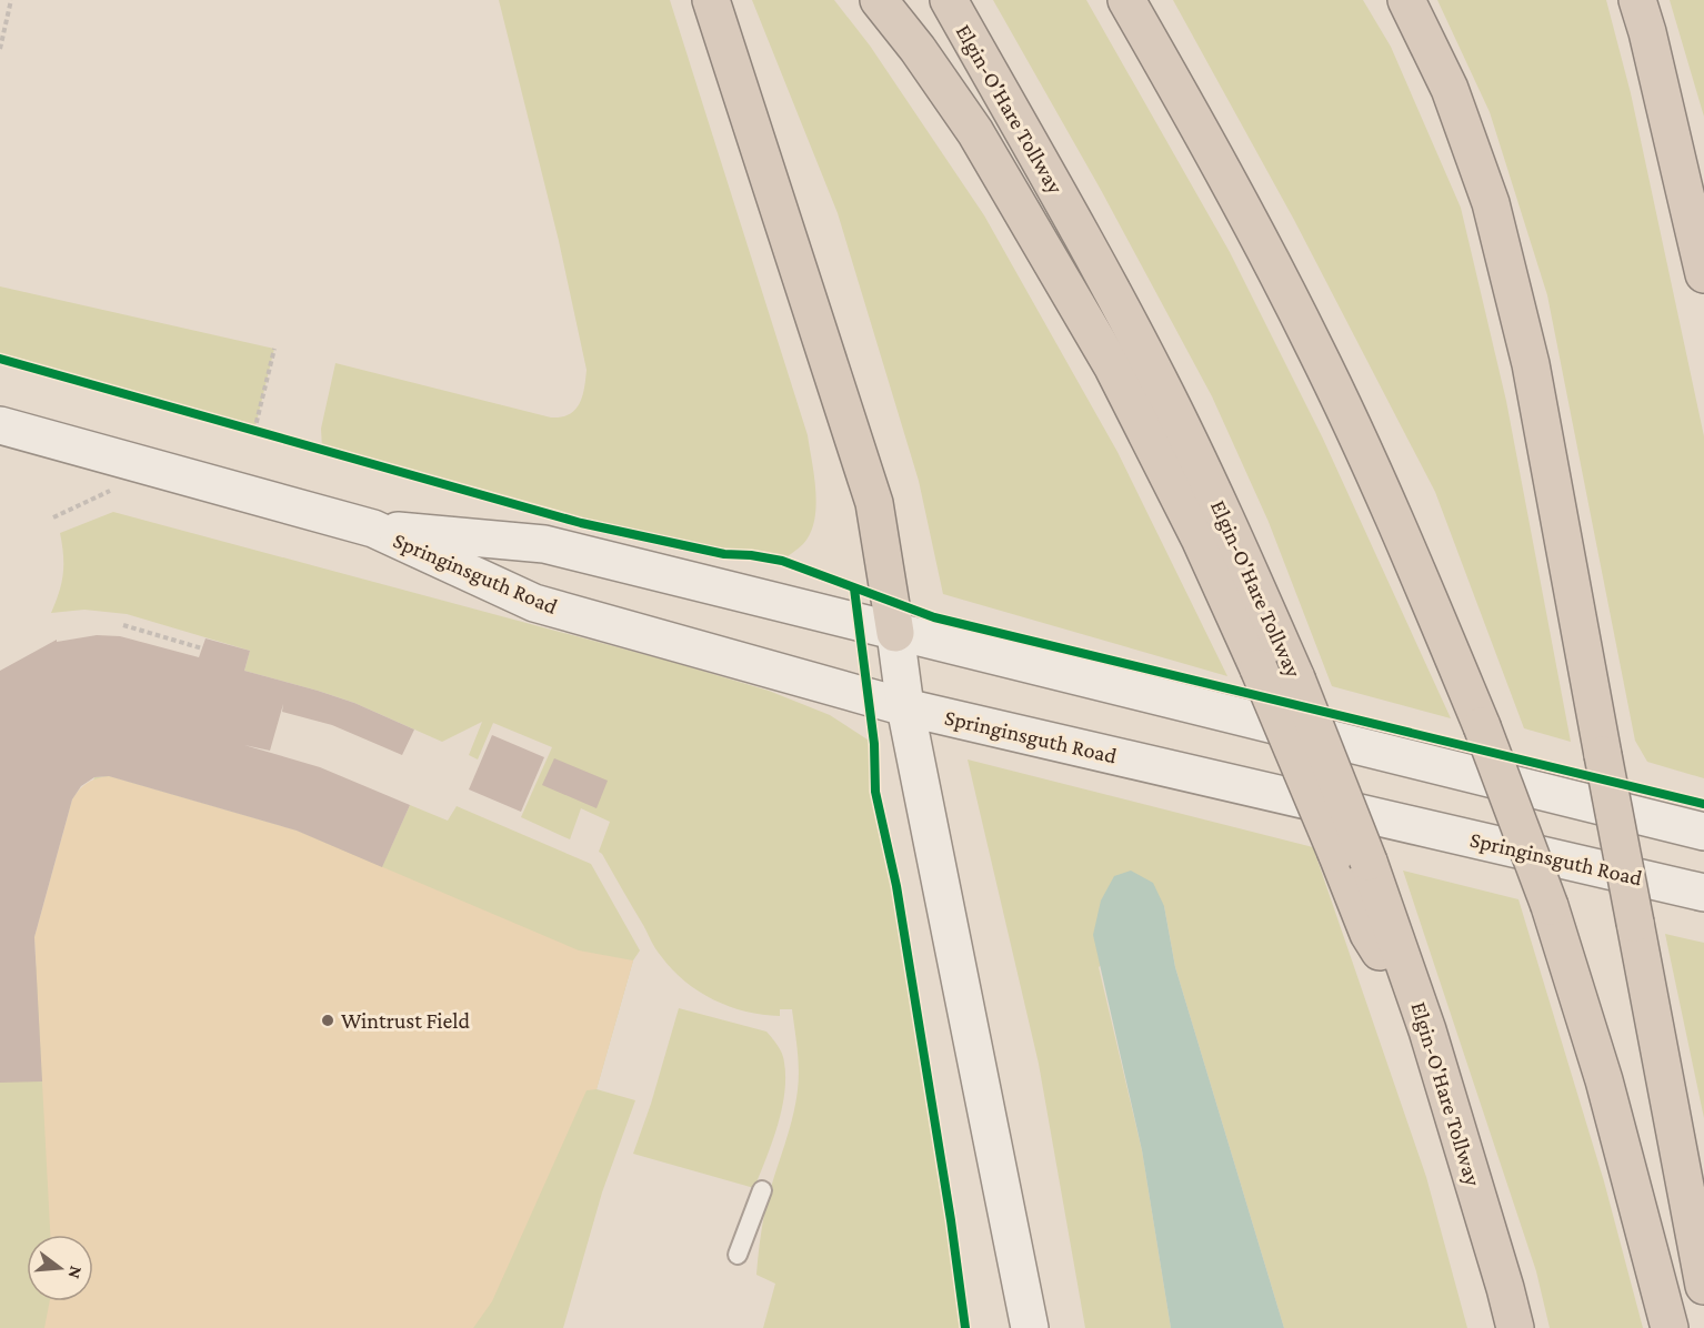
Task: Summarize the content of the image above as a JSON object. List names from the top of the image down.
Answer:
{
  "streets": {
    "highway": ["Elgin-O'Hare Tollway"],
    "street": ["Springinsguth Road"]
  },
  "places": ["Wintrust Field"],
  "north": "right"
}
